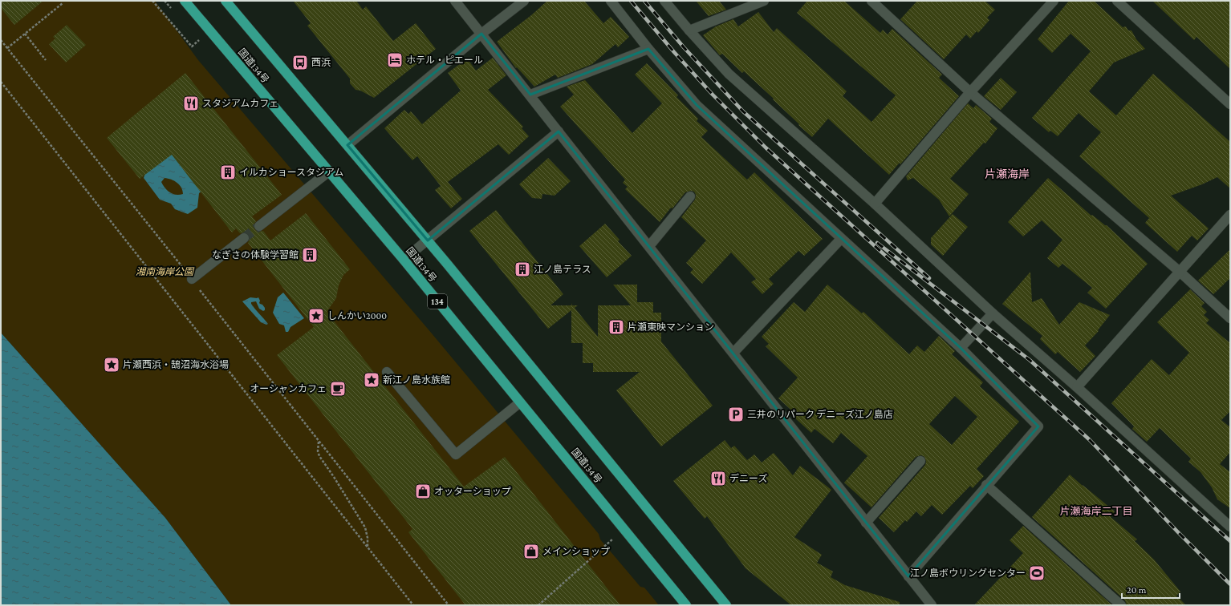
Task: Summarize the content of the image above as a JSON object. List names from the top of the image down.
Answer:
{
  "streets": {
    "highway": ["国道134号", "134"]
  },
  "districts": ["片瀬海岸", "片瀬海岸二丁目"],
  "parks": ["湘南海岸公園"],
  "places": {
    "hotel": ["ホテル・ピエール"],
    "bus stop": ["西浜"],
    "restaurant": ["スタジアムカフェ", "デニーズ"],
    "building": [
      "イルカショースタジアム",
      "なぎさの体験学習館",
      "江ノ島テラス",
      "片瀬東映マンション"
    ],
    "place": ["しんかい2000", "片瀬西浜・鵠沼海水浴場", "新江ノ島水族館"],
    "cafe": ["オーシャンカフェ"],
    "parking": ["三井のリパーク デニーズ江ノ島店"],
    "shop": ["オッターショップ", "メインショップ"],
    "sports": ["江ノ島ボウリングセンター"]
  },
  "scale_bar": "20 m"
}
